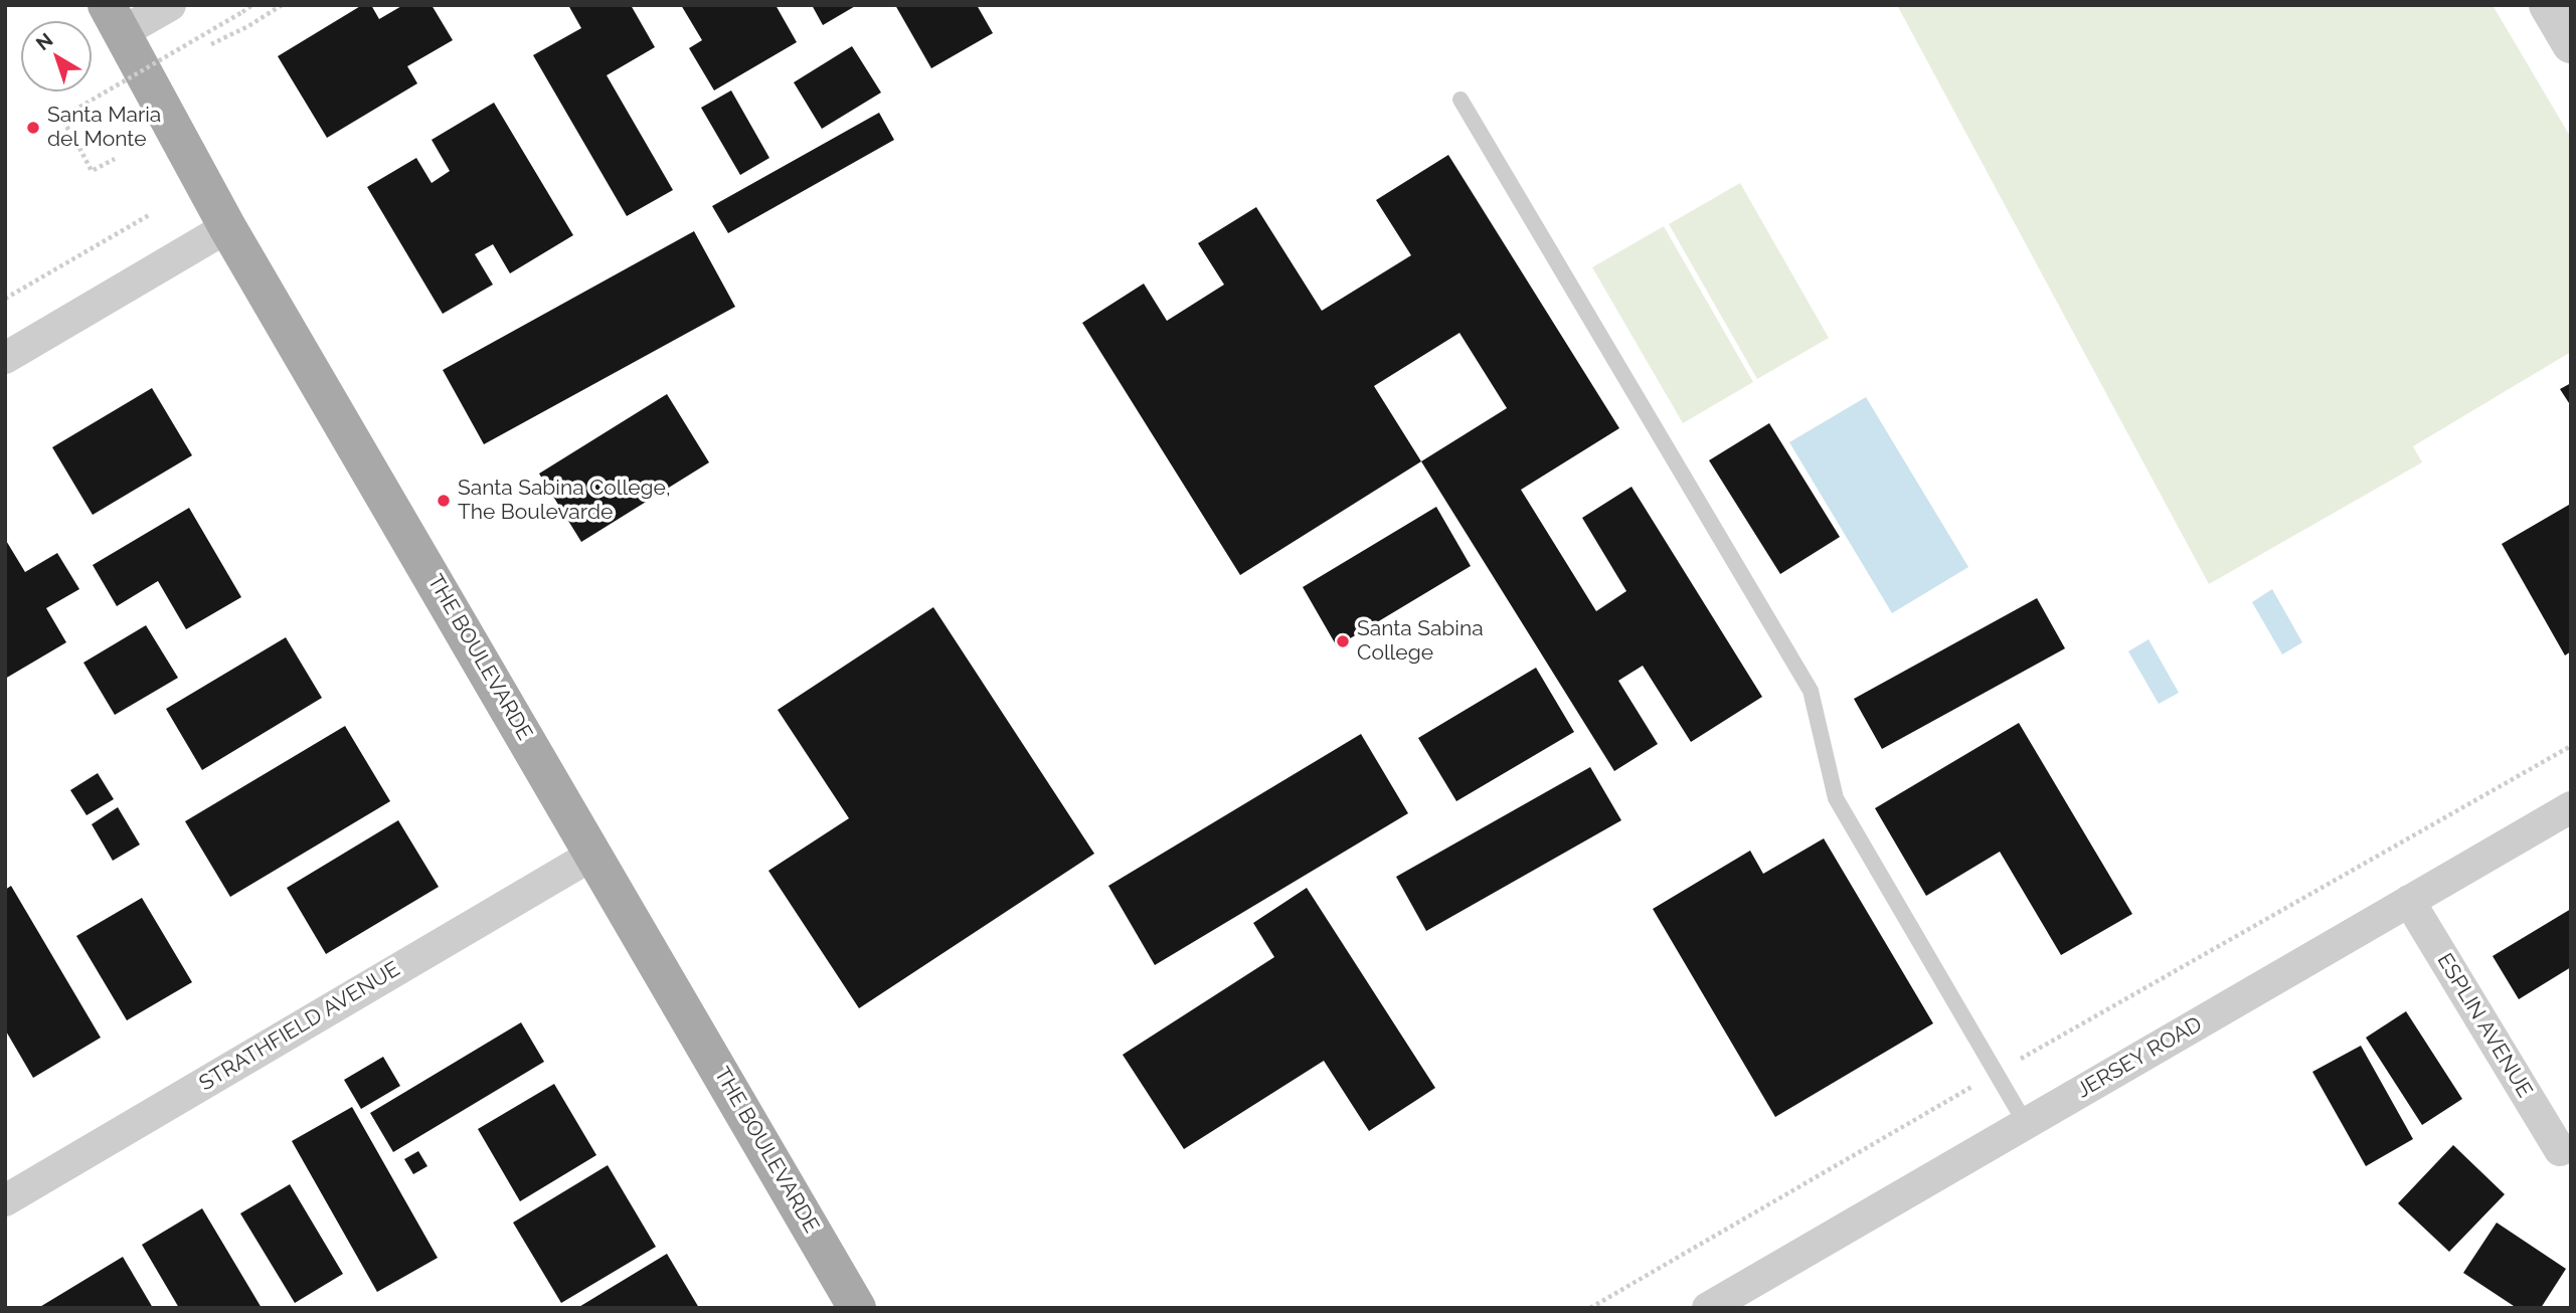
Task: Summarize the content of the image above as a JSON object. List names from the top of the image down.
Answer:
{
  "streets": {
    "main road": ["THE BOULEVARDE"],
    "street": ["ESPLIN AVENUE", "STRATHFIELD AVENUE", "JERSEY ROAD"]
  },
  "crossings": [
    ["THE BOULEVARDE", "STRATHFIELD AVENUE"],
    ["ESPLIN AVENUE", "JERSEY ROAD"]
  ],
  "places": ["Santa Maria del Monte", "Santa Sabina College, The Boulevarde", "Santa Sabina College"],
  "north": "top left"
}
